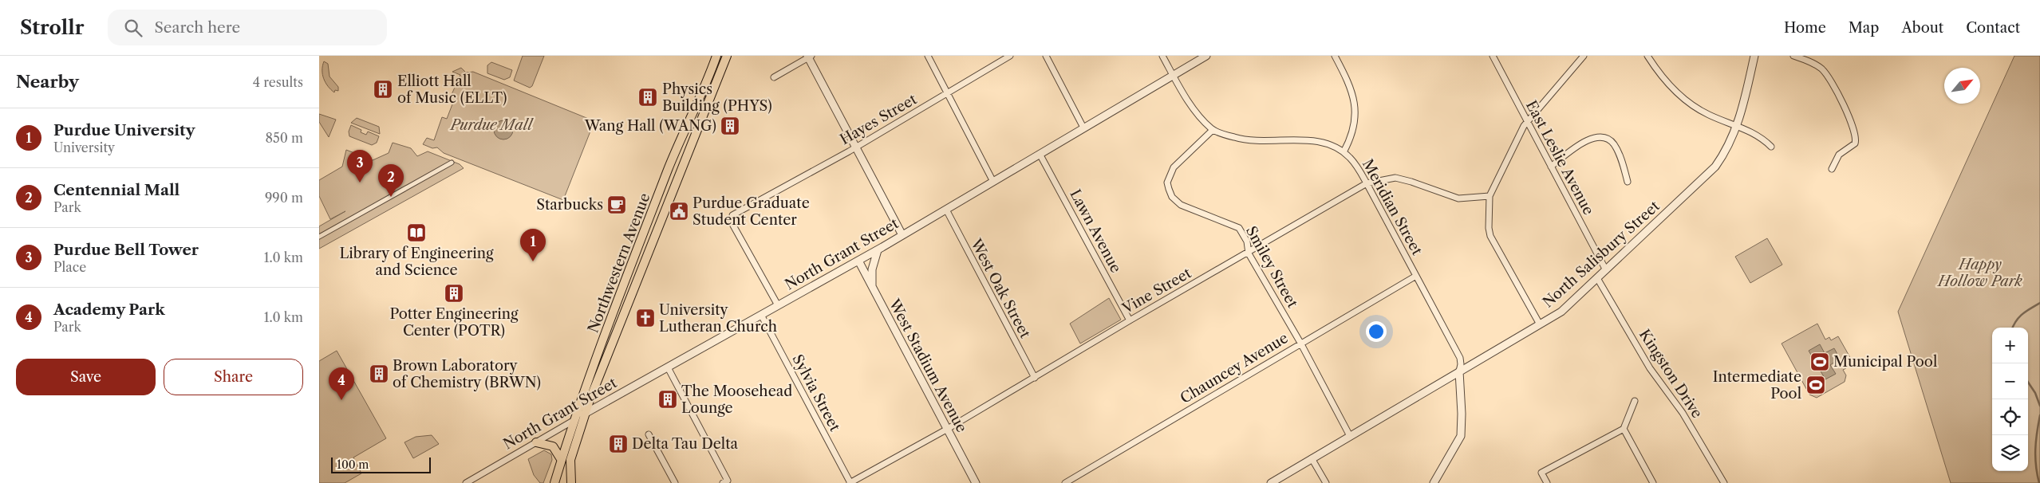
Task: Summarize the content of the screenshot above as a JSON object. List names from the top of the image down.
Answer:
{
  "streets": {
    "main road": ["Northwestern Avenue"],
    "street": [
      "Hayes Street",
      "East Leslie Avenue",
      "Meridian Street",
      "Lawn Avenue",
      "North Grant Street",
      "North Salisbury Street",
      "Smiley Street",
      "West Oak Street",
      "Vine Street",
      "West Stadium Avenue",
      "Chauncey Avenue",
      "Kingston Drive",
      "Sylvia Street"
    ]
  },
  "crossings": [
    ["Hayes Street", "North Grant Street"],
    ["East Leslie Avenue", "North Salisbury Street"],
    ["Meridian Street", "North Grant Street"],
    ["Meridian Street", "North Salisbury Street"],
    ["Meridian Street", "Smiley Street"],
    ["Meridian Street", "Vine Street"],
    ["Meridian Street", "Chauncey Avenue"],
    ["Lawn Avenue", "North Grant Street"],
    ["Lawn Avenue", "Vine Street"],
    ["North Grant Street", "Northwestern Avenue"],
    ["North Grant Street", "West Oak Street"],
    ["North Grant Street", "West Stadium Avenue"],
    ["North Grant Street", "Sylvia Street"],
    ["North Salisbury Street", "Smiley Street"],
    ["North Salisbury Street", "Kingston Drive"],
    ["Smiley Street", "Vine Street"],
    ["Smiley Street", "Chauncey Avenue"],
    ["West Oak Street", "Vine Street"],
    ["Vine Street", "West Stadium Avenue"],
    ["Vine Street", "Sylvia Street"]
  ],
  "parks": ["Purdue Mall", "Happy Hollow Park"],
  "places": {
    "building": [
      "Elliott Hall of Music (ELLT)",
      "Physics Building (PHYS)",
      "Wang Hall (WANG)",
      "Potter Engineering Center (POTR)",
      "Brown Laboratory of Chemistry (BRWN)",
      "The Moosehead Lounge",
      "Delta Tau Delta"
    ],
    "cafe": ["Starbucks"],
    "public building": ["Purdue Graduate Student Center"],
    "library": ["Library of Engineering and Science"],
    "church": ["University Lutheran Church"],
    "sports": ["Municipal Pool", "Intermediate Pool"]
  },
  "scale_bar": "100 m",
  "north": "top right",
  "page": {
    "header": "Strollr",
    "search": "Search here",
    "nav": [
      "Home",
      "Map",
      "About",
      "Contact"
    ],
    "heading": ["Nearby", "4 results"],
    "list": [
      {
        "mark": "1",
        "name": "Purdue University",
        "note": "University",
        "value": "850 m"
      },
      {
        "mark": "2",
        "name": "Centennial Mall",
        "note": "Park",
        "value": "990 m"
      },
      {
        "mark": "3",
        "name": "Purdue Bell Tower",
        "note": "Place",
        "value": "1.0 km"
      },
      {
        "mark": "4",
        "name": "Academy Park",
        "note": "Park",
        "value": "1.0 km"
      }
    ],
    "pins": [
      "3",
      "2",
      "1",
      "4"
    ],
    "map_buttons": ["+", "−"],
    "buttons": ["Save", "Share"],
    "scale": "100 m"
  }
}
